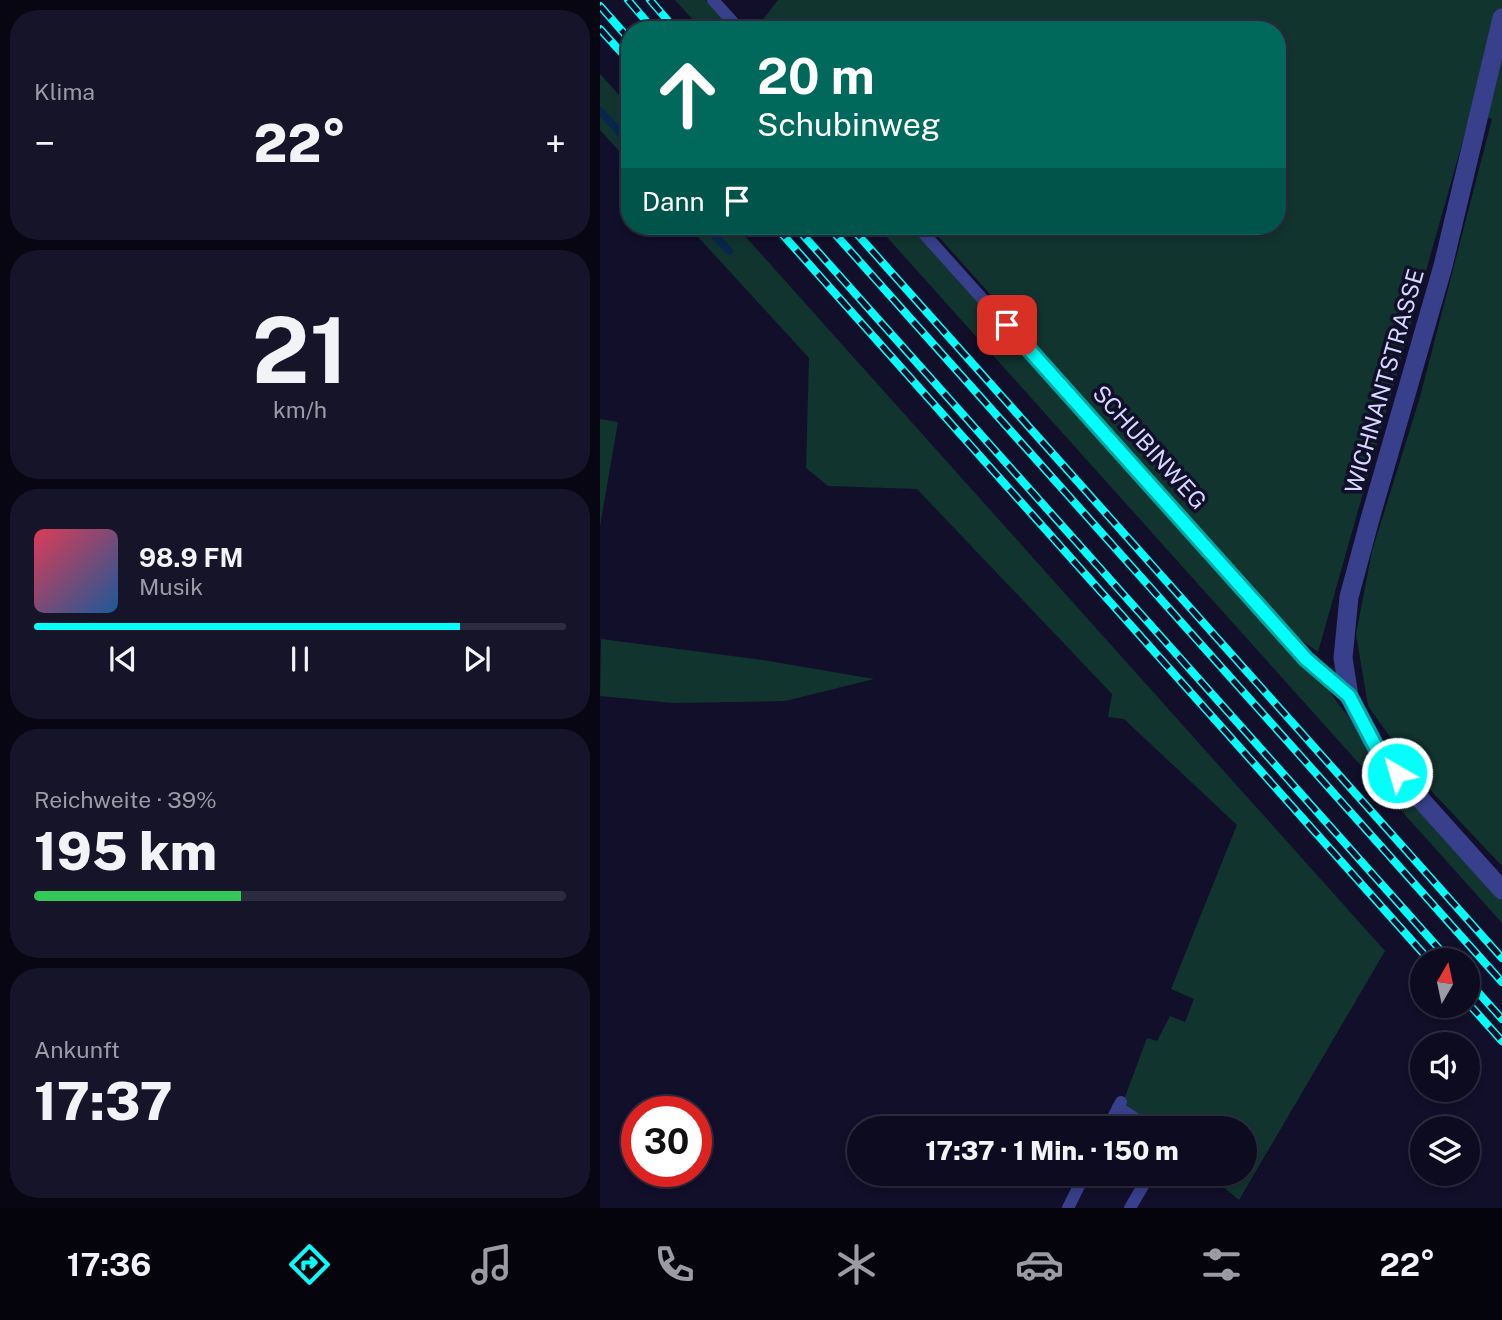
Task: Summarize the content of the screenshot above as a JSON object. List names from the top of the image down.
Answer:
{
  "streets": {
    "street": ["WICHNANTSTRASSE"],
    "lane": ["SCHUBINWEG"]
  },
  "crossings": [
    ["WICHNANTSTRASSE", "SCHUBINWEG"]
  ],
  "north": "top",
  "page": {
    "tile": [
      "Klima",
      ["21", "km/h"],
      ["Reichweite · 39%", "195 km"],
      ["Ankunft", "17:37"]
    ],
    "turn": ["20 m", "Schubinweg"],
    "heat": ["−", "22°", "+"],
    "then": "Dann",
    "song": ["98.9 FM", "Musik"],
    "limit": "30",
    "trip": "17:37 · 1 Min. · 150 m",
    "tabs": ["17:36", "22°"]
  }
}
